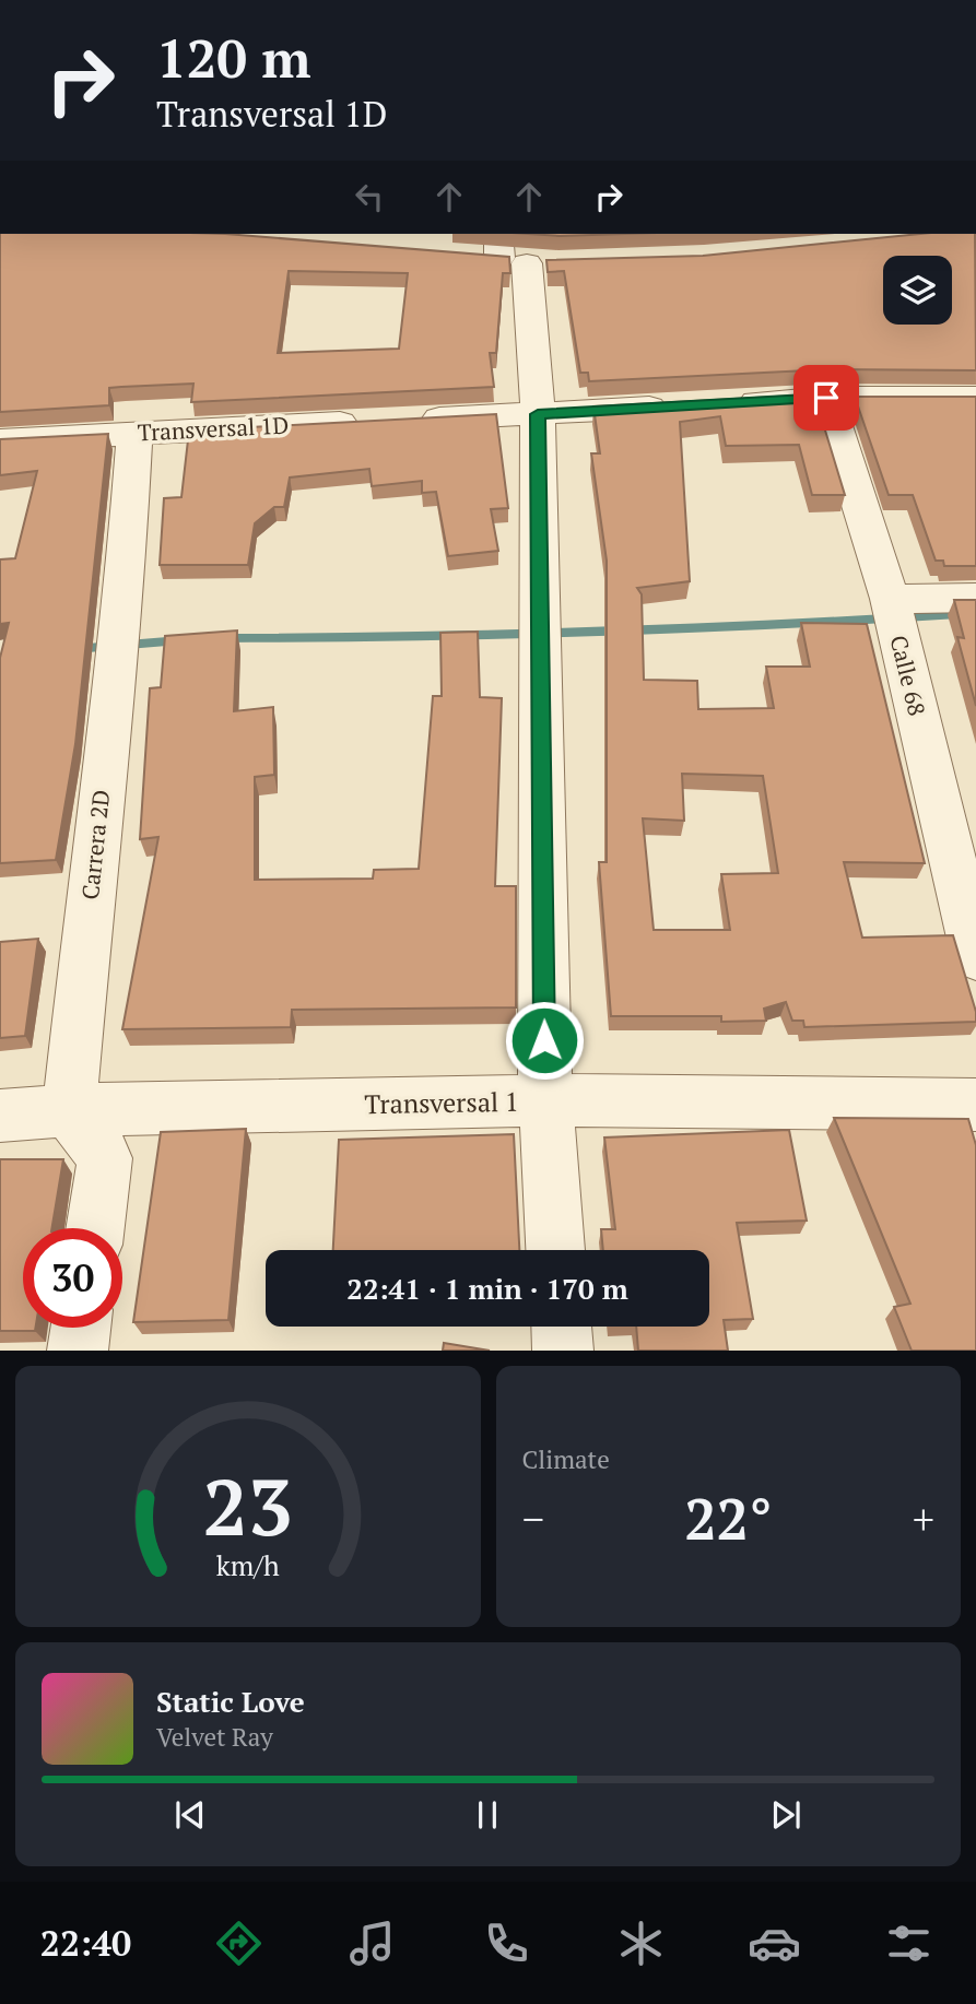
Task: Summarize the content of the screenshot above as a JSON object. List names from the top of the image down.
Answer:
{
  "streets": {
    "street": [
      "Transversal 1D",
      "Calle 68",
      "Carrera 2D",
      "Transversal 1"
    ]
  },
  "crossings": [
    ["Transversal 1D", "Carrera 2D"],
    ["Carrera 2D", "Transversal 1"]
  ],
  "page": {
    "turn": ["120 m", "Transversal 1D"],
    "limit": "30",
    "trip": "22:41 · 1 min · 170 m",
    "tile": "Climate",
    "heat": ["−", "22°", "+"],
    "song": ["Static Love", "Velvet Ray"],
    "tabs": "22:40",
    "gauge": ["23", "km/h"]
  }
}
